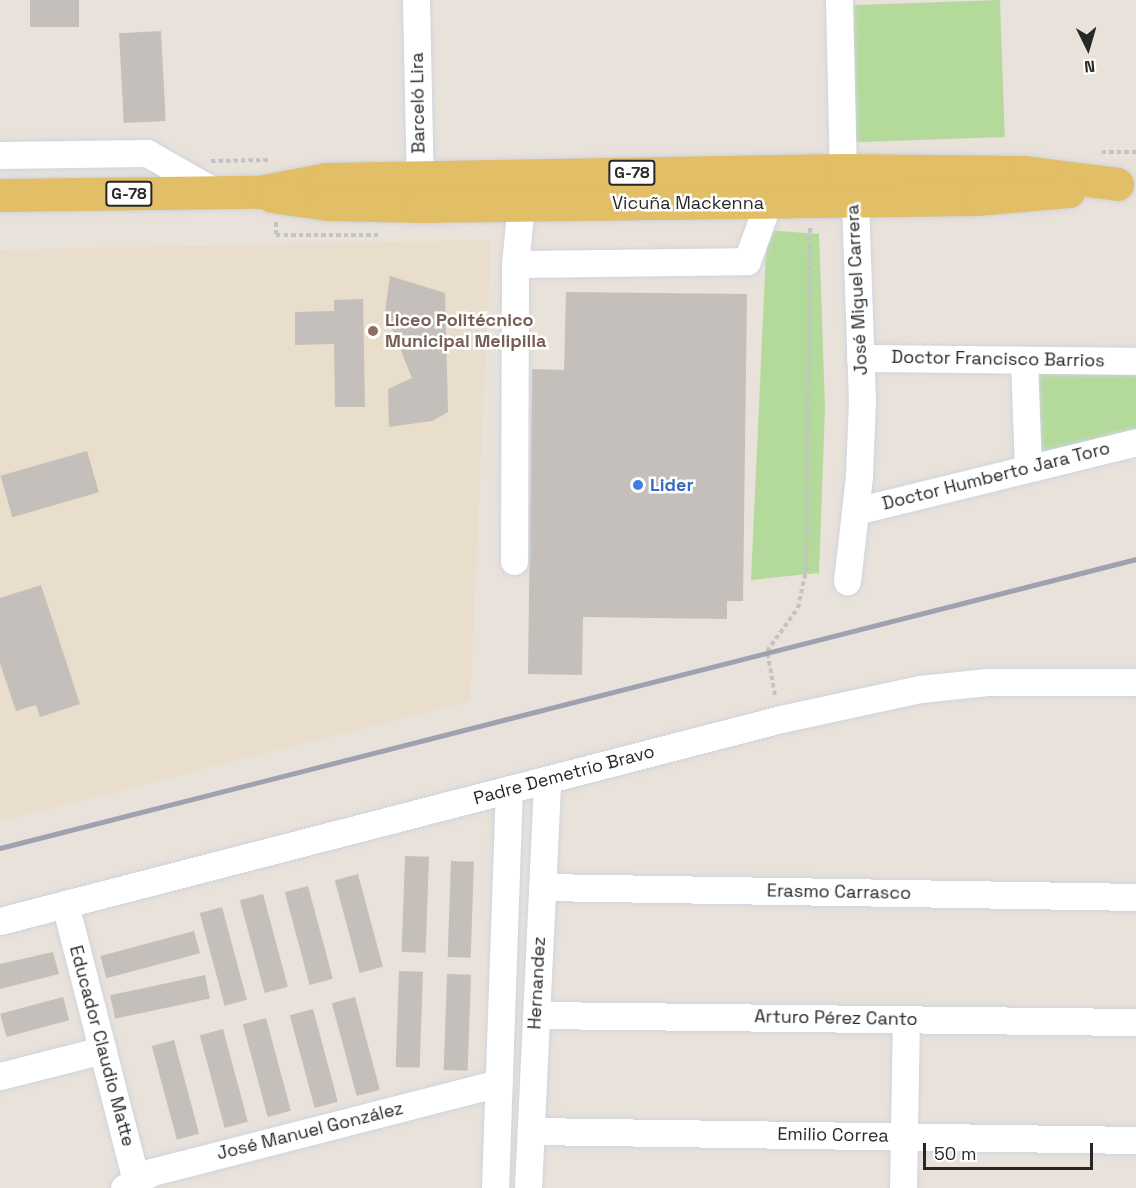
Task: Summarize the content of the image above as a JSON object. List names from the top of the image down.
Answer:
{
  "streets": {
    "main road": ["G-78", "Vicuña Mackenna"],
    "street": [
      "Barceló Lira",
      "José Miguel Carrera",
      "Doctor Francisco Barrios",
      "Doctor Humberto Jara Toro",
      "Padre Demetrio Bravo",
      "Erasmo Carrasco",
      "Hernandez",
      "Arturo Pérez Canto",
      "Educador Claudio Matte",
      "José Manuel González",
      "Emilio Correa"
    ]
  },
  "crossings": [
    ["Barceló Lira", "Vicuña Mackenna"],
    ["Vicuña Mackenna", "José Miguel Carrera"],
    ["José Miguel Carrera", "Doctor Francisco Barrios"],
    ["José Miguel Carrera", "Doctor Humberto Jara Toro"],
    ["Padre Demetrio Bravo", "Hernandez"],
    ["Padre Demetrio Bravo", "Educador Claudio Matte"],
    ["Erasmo Carrasco", "Hernandez"],
    ["Hernandez", "Arturo Pérez Canto"],
    ["Hernandez", "José Manuel González"],
    ["Hernandez", "Emilio Correa"],
    ["Educador Claudio Matte", "José Manuel González"]
  ],
  "places": ["Liceo Politécnico Municipal Melipilla", "Lider"],
  "scale_bar": "50 m",
  "north": "bottom"
}
